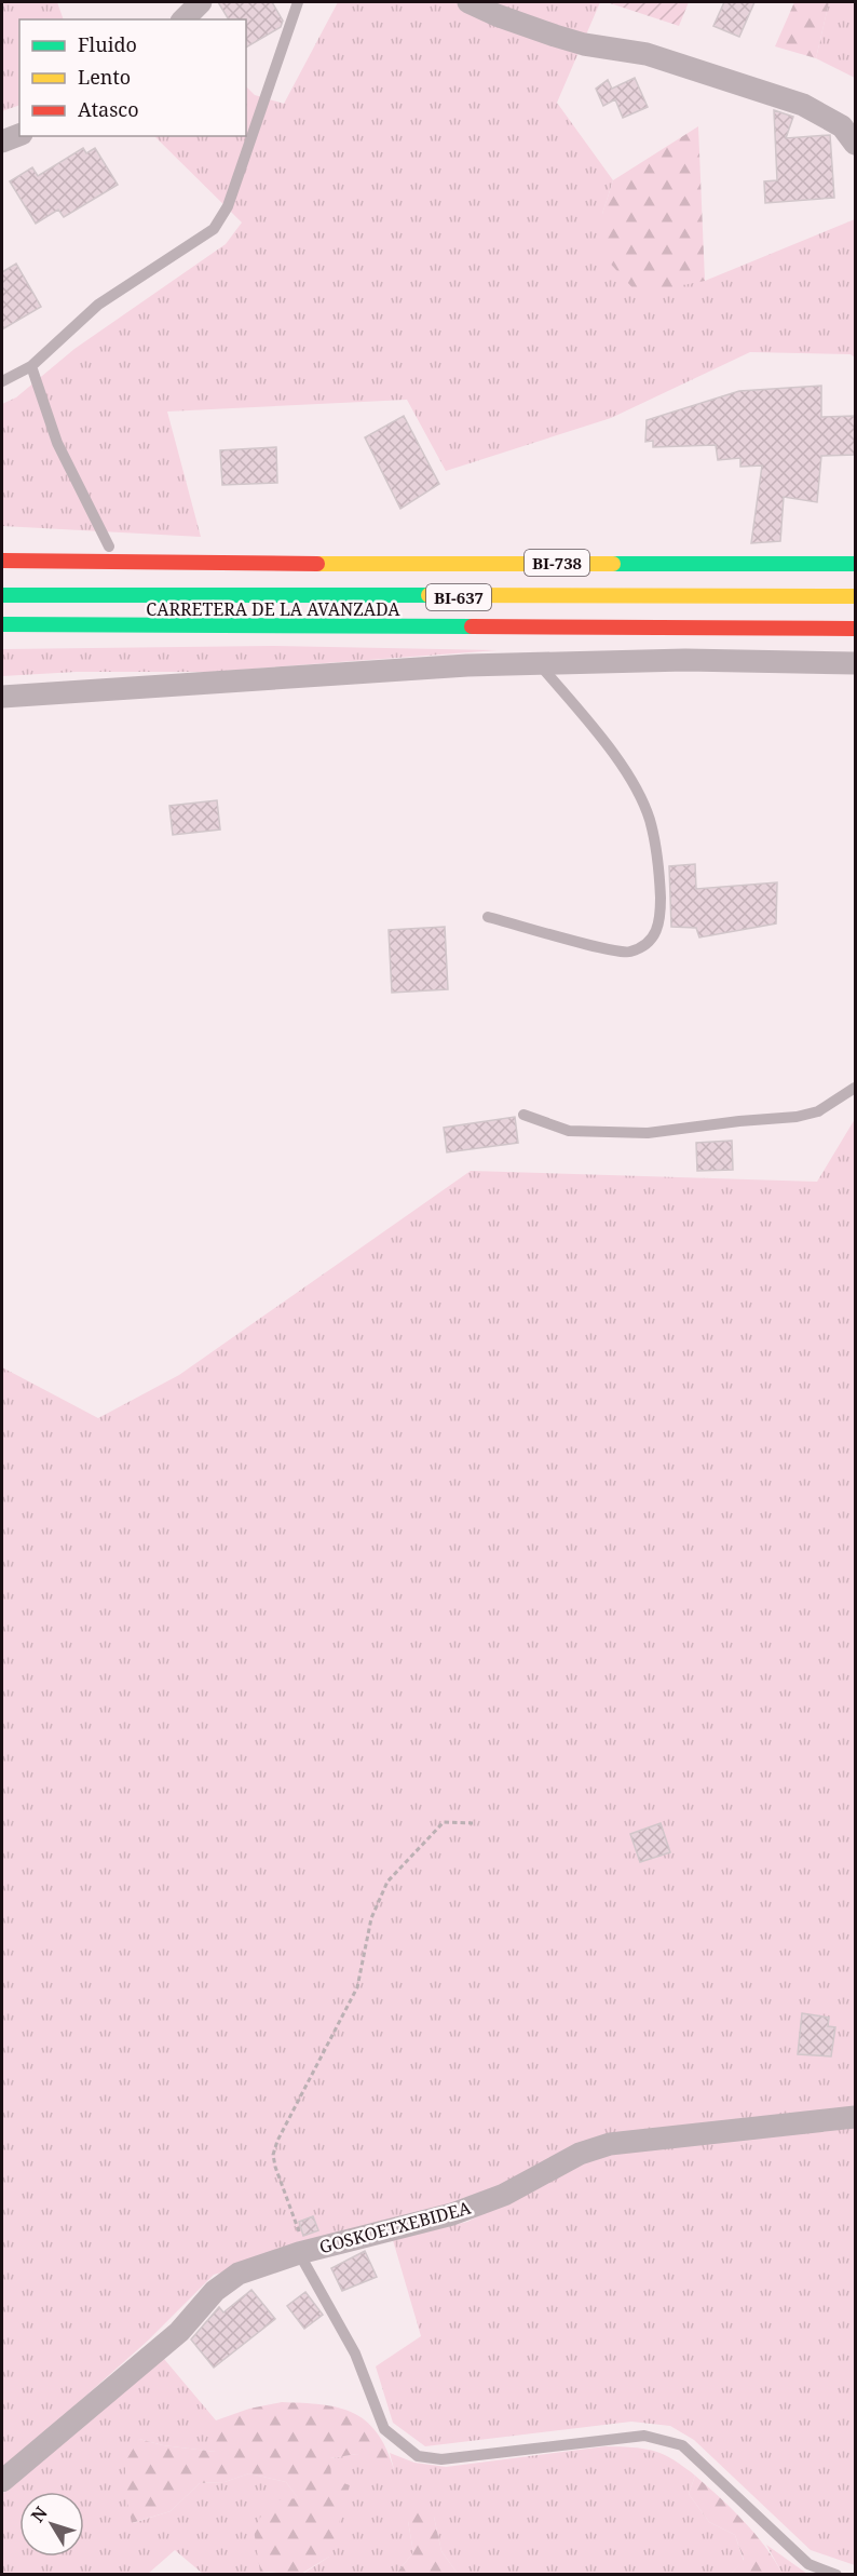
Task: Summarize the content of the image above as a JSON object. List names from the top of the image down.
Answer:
{
  "streets": {
    "main road": ["BI-738", "BI-637", "CARRETERA DE LA AVANZADA"],
    "street": ["GOSKOETXEBIDEA"]
  },
  "legend": ["Fluido", "Lento", "Atasco"],
  "north": "top left"
}
